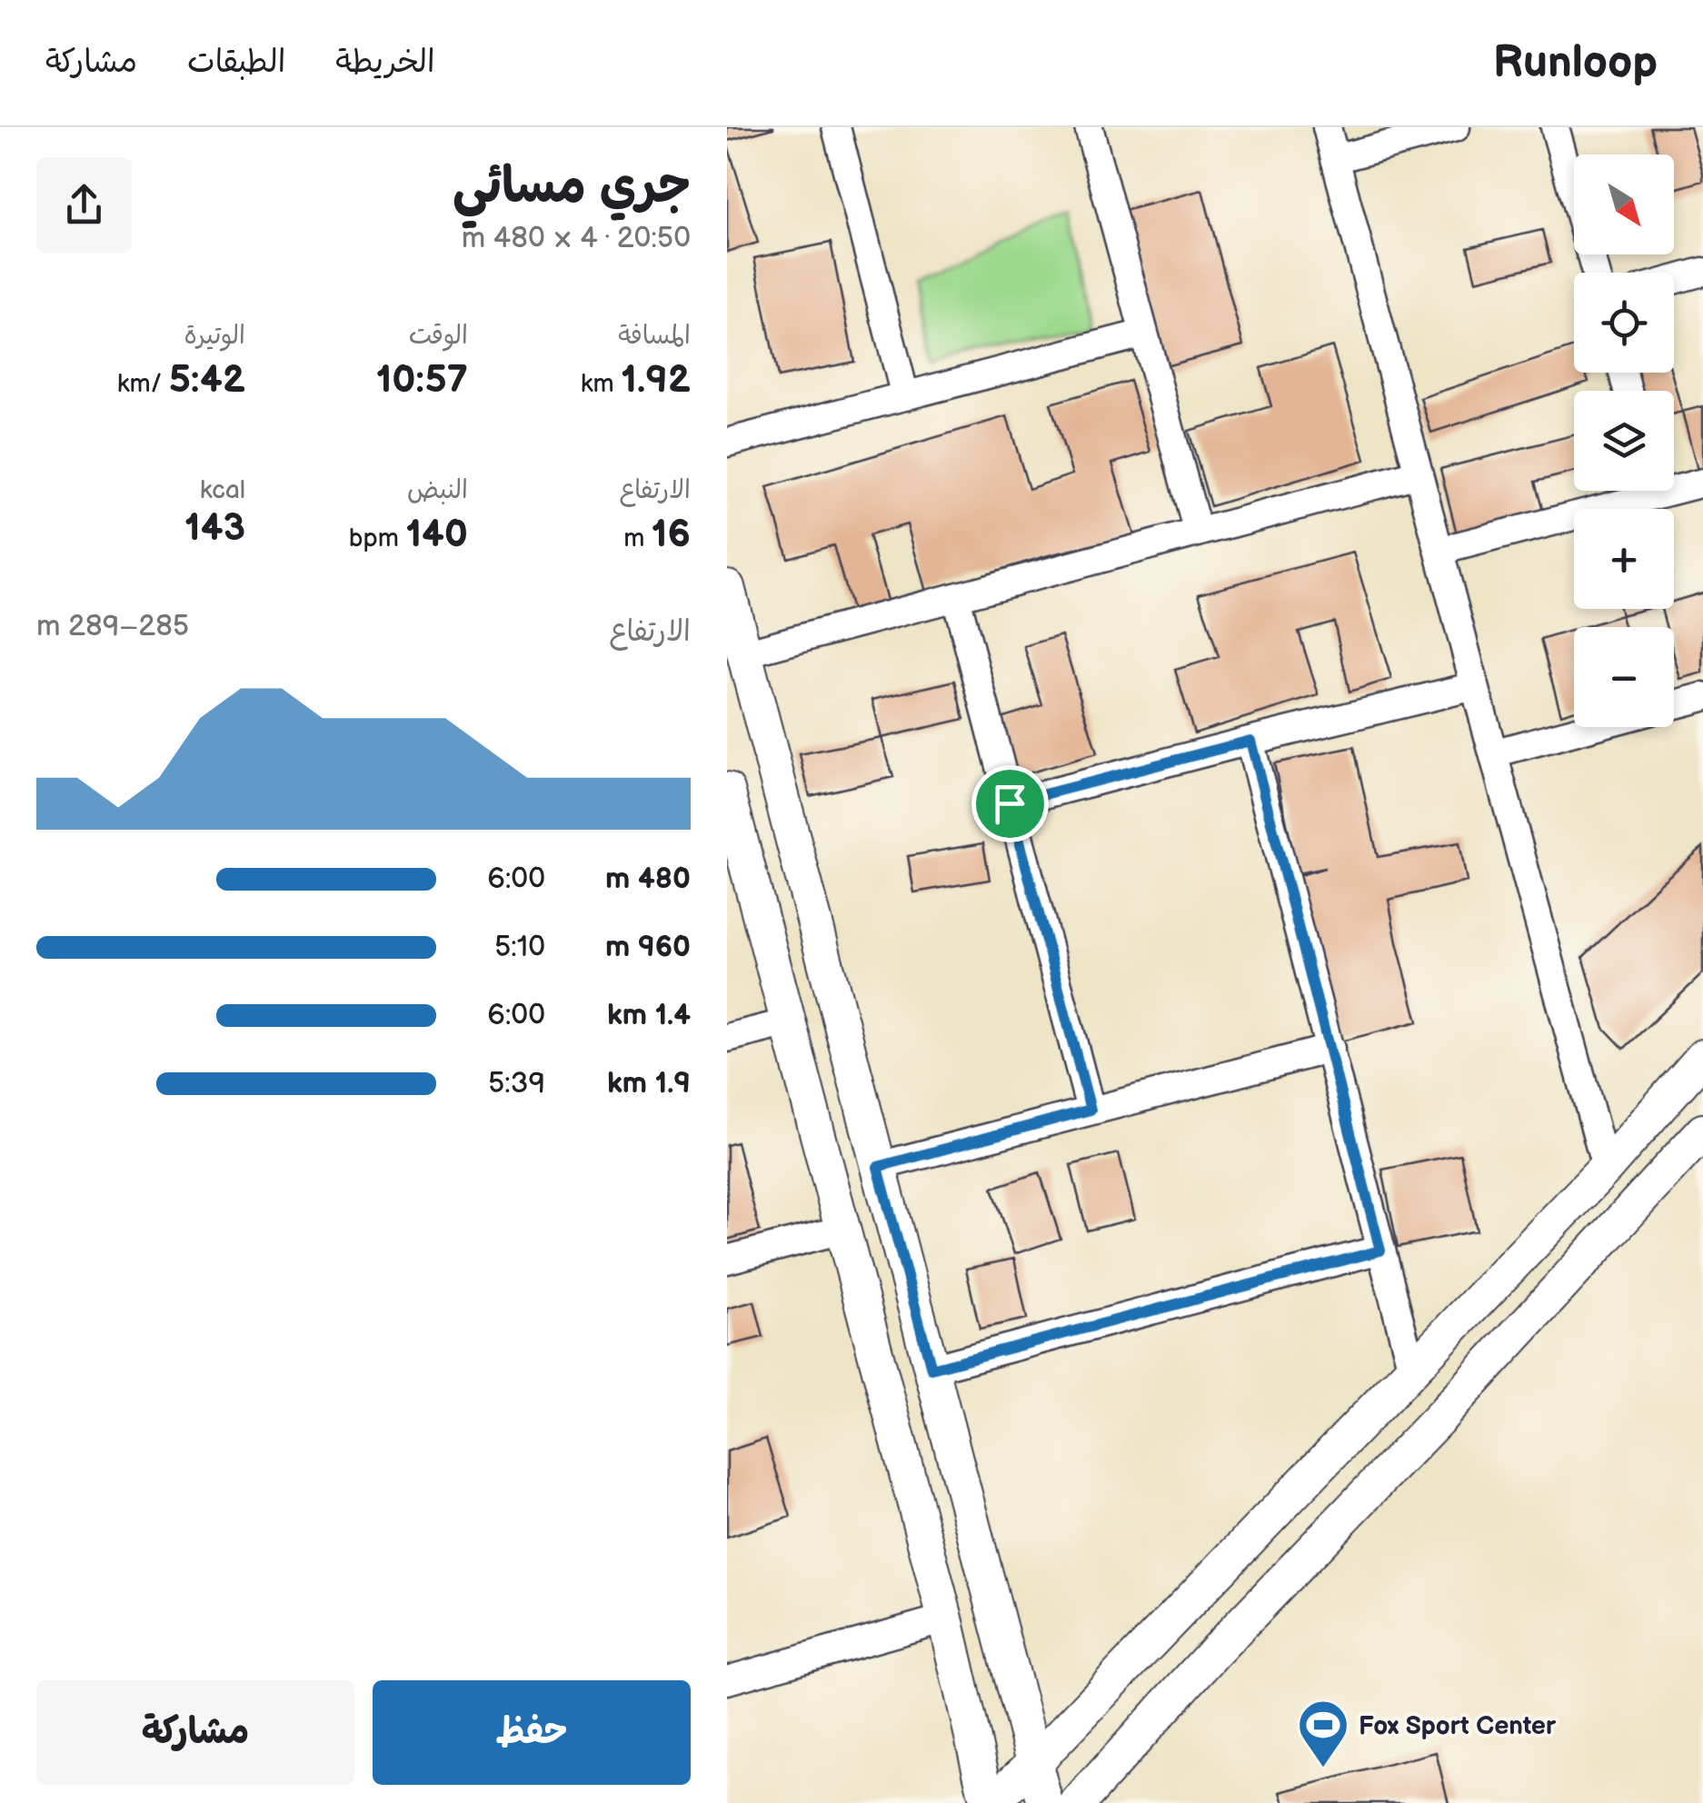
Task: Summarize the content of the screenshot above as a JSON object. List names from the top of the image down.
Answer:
{
  "places": {
    "sports": ["Fox Sport Center"]
  },
  "north": "bottom right",
  "page": {
    "header": "Runloop",
    "nav": ["الخريطة", "الطبقات", "مشاركة"],
    "heading": ["جري مسائي", "20:50 · 4 × 480 m"],
    "map_buttons": ["+", "−"],
    "stats": [
      ["المسافة", "1.92 km"],
      ["الوقت", "10:57"],
      ["الوتيرة", "5:42 /km"],
      ["الارتفاع", "16 m"],
      ["النبض", "140 bpm"],
      ["kcal", "143"]
    ],
    "chart": ["الارتفاع", "285–289 m"],
    "list": [
      {
        "name": "480 m",
        "note": "6:00"
      },
      {
        "name": "960 m",
        "note": "5:10"
      },
      {
        "name": "1.4 km",
        "note": "6:00"
      },
      {
        "name": "1.9 km",
        "note": "5:39"
      }
    ],
    "buttons": ["حفظ", "مشاركة"]
  }
}
